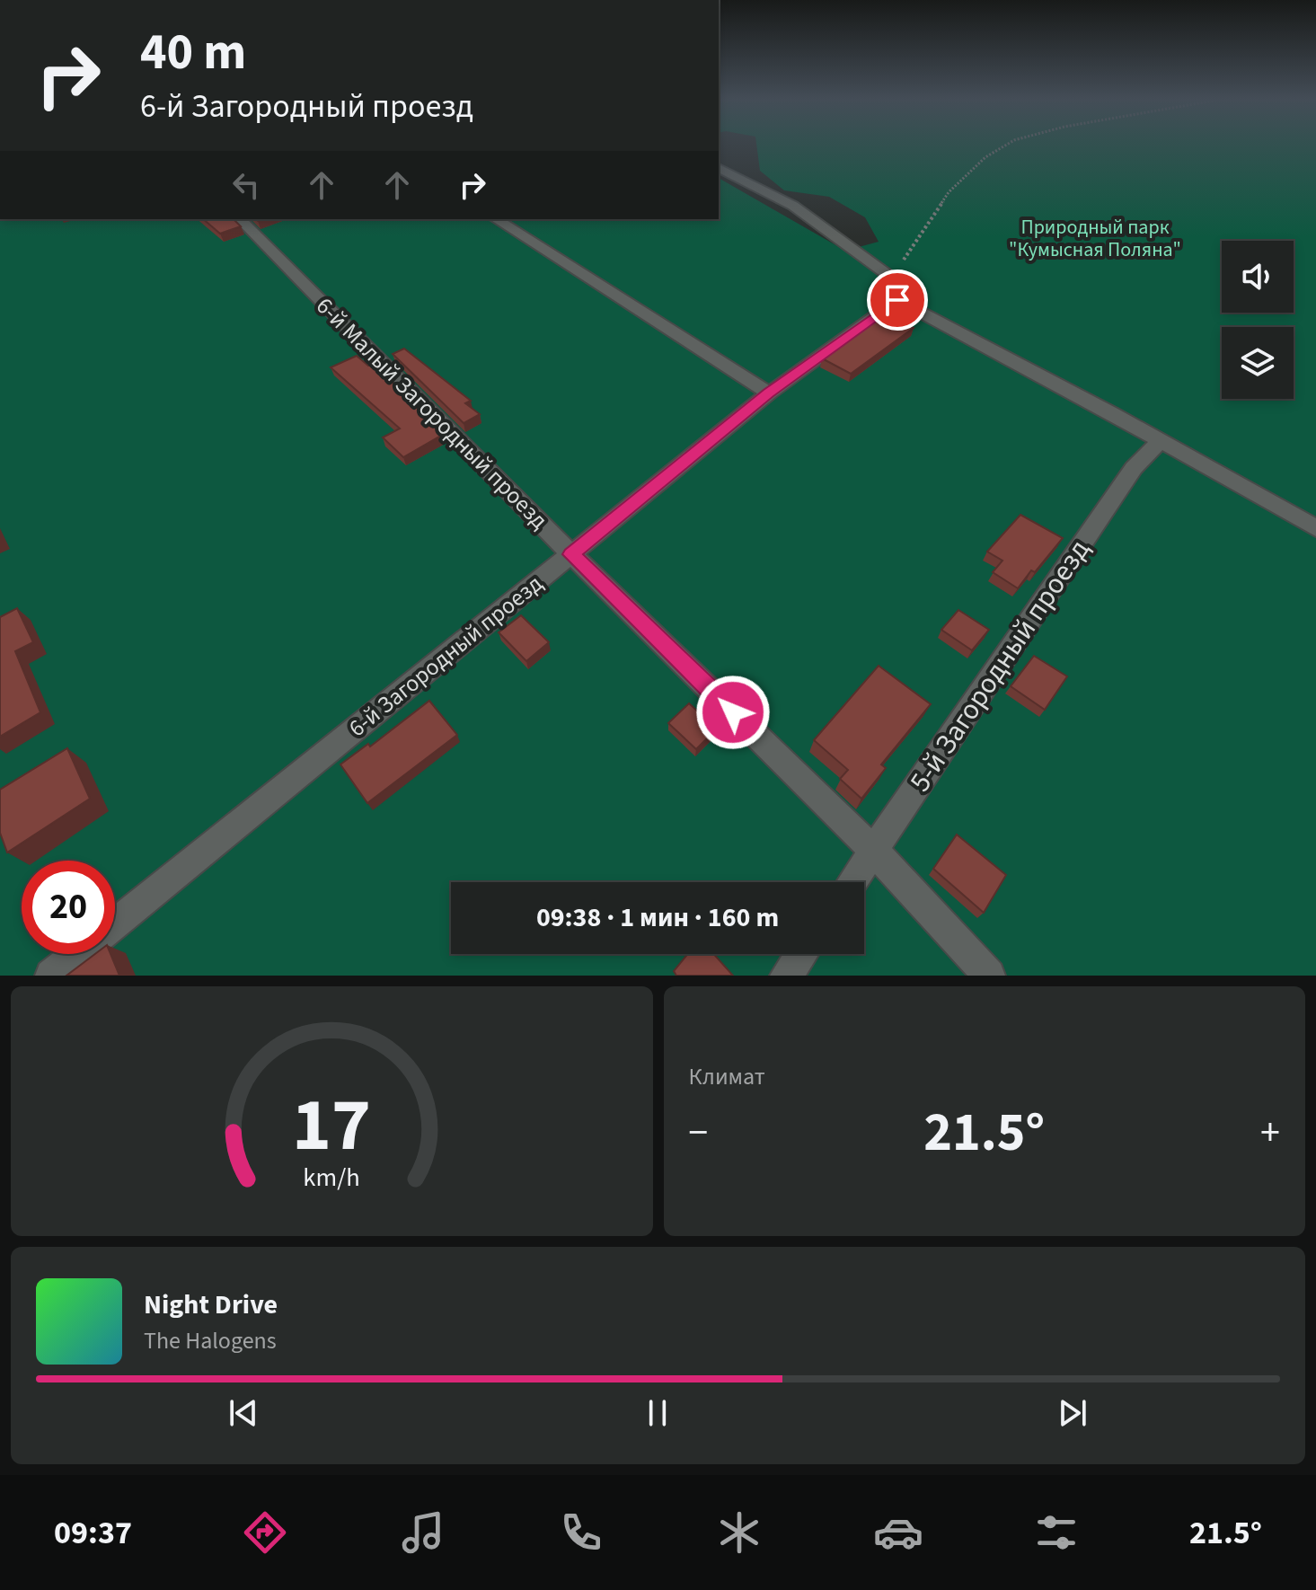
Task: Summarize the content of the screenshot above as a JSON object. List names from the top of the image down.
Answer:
{
  "streets": {
    "lane": ["6-й Малый Загородный проезд", "6-й Загородный проезд", "5-й Загородный проезд"]
  },
  "crossings": [
    ["6-й Малый Загородный проезд", "6-й Загородный проезд"],
    ["6-й Малый Загородный проезд", "5-й Загородный проезд"]
  ],
  "parks": ["Природный парк \"Кумысная Поляна\""],
  "page": {
    "turn": ["40 m", "6-й Загородный проезд"],
    "limit": "20",
    "trip": "09:38 · 1 мин · 160 m",
    "tile": "Климат",
    "heat": ["−", "21.5°", "+"],
    "song": ["Night Drive", "The Halogens"],
    "tabs": ["09:37", "21.5°"],
    "gauge": ["17", "km/h"]
  }
}
